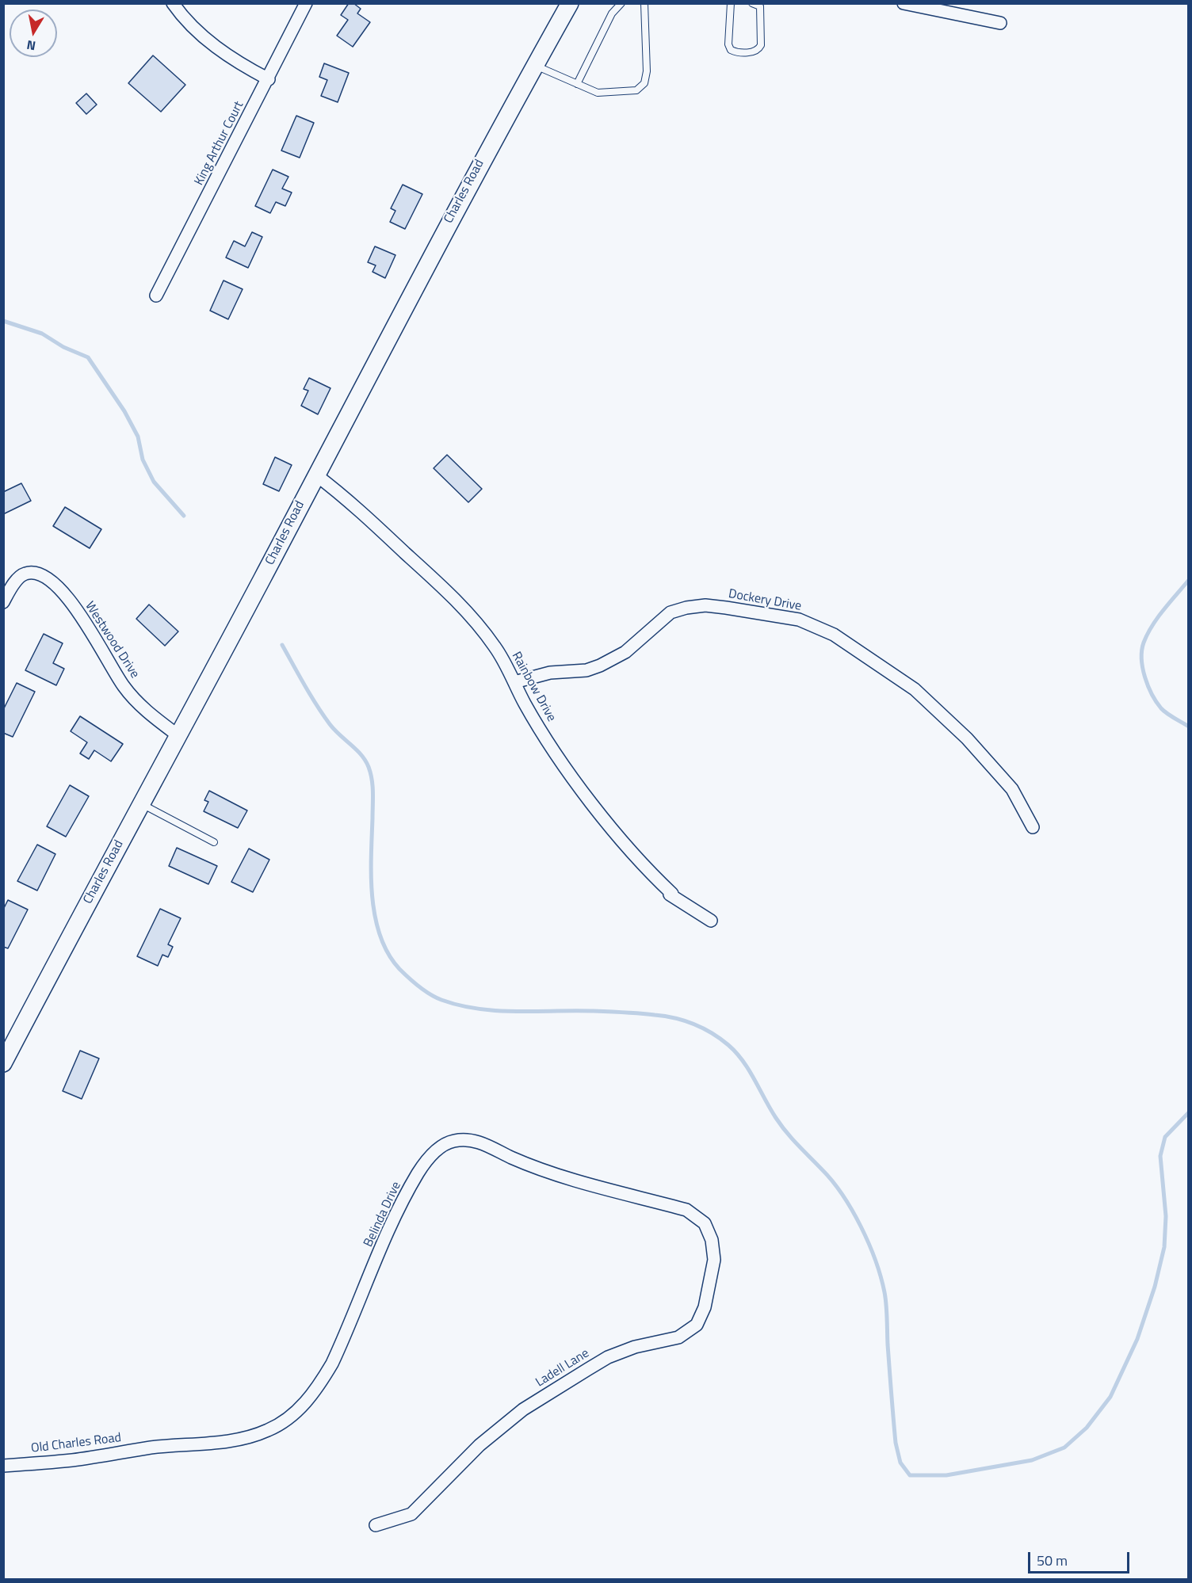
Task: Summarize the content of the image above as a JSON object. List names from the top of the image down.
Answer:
{
  "streets": {
    "street": [
      "King Arthur Court",
      "Charles Road",
      "Dockery Drive",
      "Westwood Drive",
      "Rainbow Drive",
      "Belinda Drive",
      "Ladell Lane",
      "Old Charles Road"
    ]
  },
  "crossings": [
    ["Charles Road", "Westwood Drive"],
    ["Charles Road", "Rainbow Drive"],
    ["Dockery Drive", "Rainbow Drive"],
    ["Belinda Drive", "Ladell Lane"],
    ["Belinda Drive", "Old Charles Road"]
  ],
  "scale_bar": "50 m",
  "north": "bottom"
}
